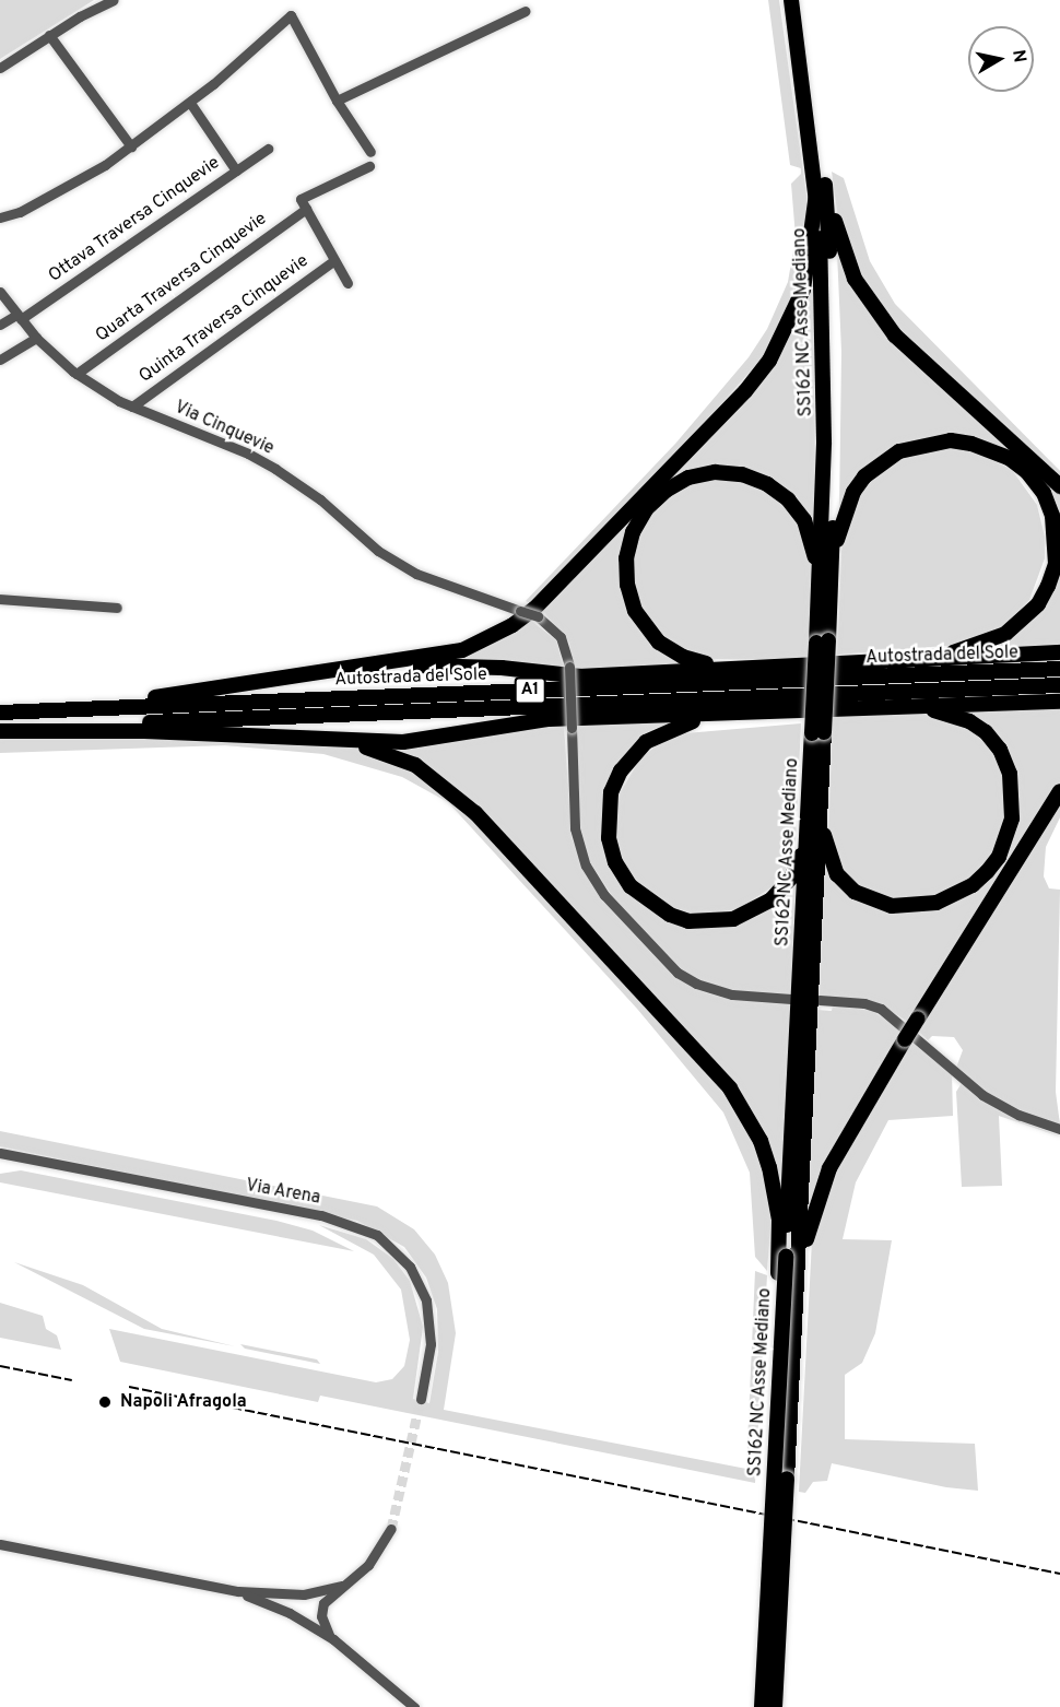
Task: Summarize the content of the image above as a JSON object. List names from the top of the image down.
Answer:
{
  "streets": {
    "highway": ["SS162 NC Asse Mediano", "Autostrada del Sole", "A1"],
    "street": [
      "Ottava Traversa Cinquevie",
      "Quarta Traversa Cinquevie",
      "Quinta Traversa Cinquevie",
      "Via Cinquevie",
      "Via Arena"
    ]
  },
  "crossings": [
    ["Ottava Traversa Cinquevie", "Via Cinquevie"],
    ["Quarta Traversa Cinquevie", "Via Cinquevie"],
    ["Quinta Traversa Cinquevie", "Via Cinquevie"]
  ],
  "places": ["Napoli Afragola"],
  "north": "right"
}
